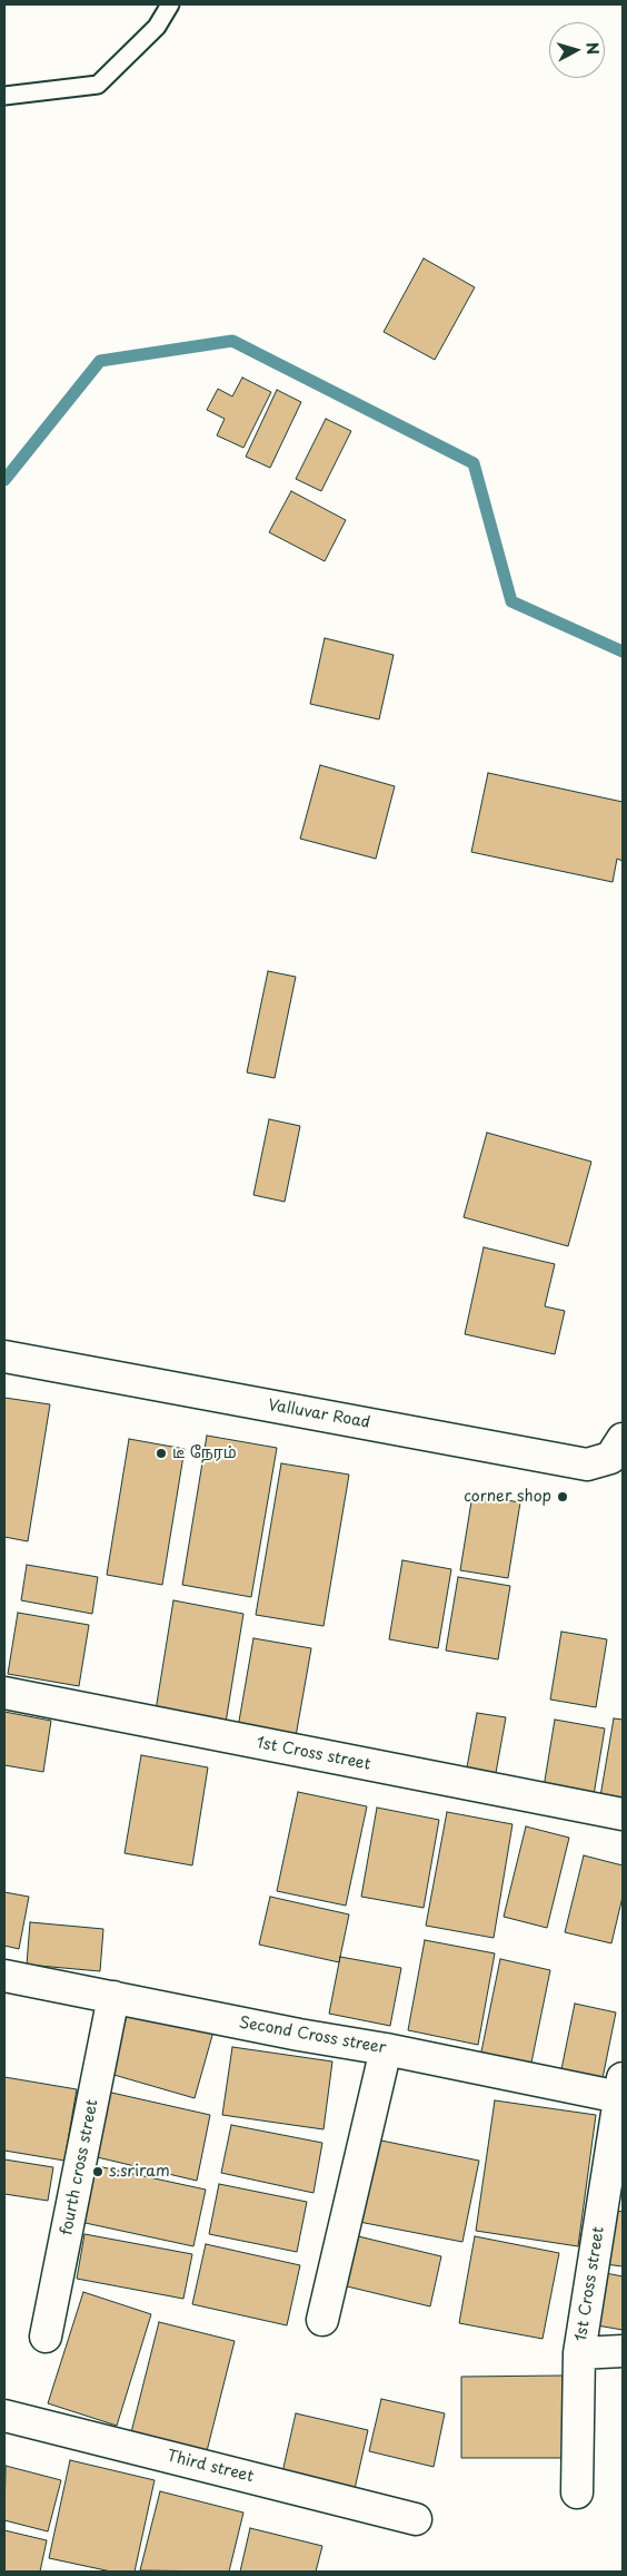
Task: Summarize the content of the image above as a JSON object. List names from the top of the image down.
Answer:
{
  "streets": {
    "street": [
      "Valluvar Road",
      "1st Cross street",
      "Second Cross streer",
      "fourth cross street",
      "Third street"
    ]
  },
  "crossings": [
    ["1st Cross street", "Second Cross streer"],
    ["Second Cross streer", "fourth cross street"]
  ],
  "places": ["டீ நேரம்", "corner shop", "s.sriram"],
  "north": "right"
}
